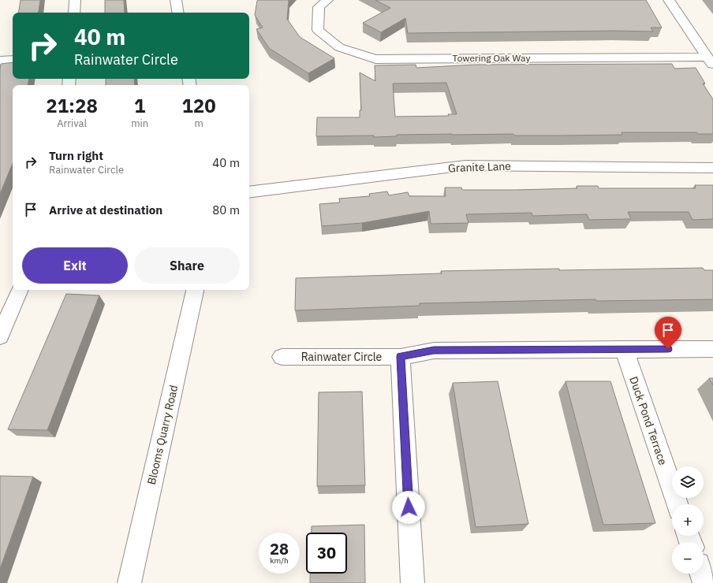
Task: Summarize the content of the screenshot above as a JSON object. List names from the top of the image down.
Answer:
{
  "streets": {
    "street": [
      "Towering Oak Way",
      "Granite Lane",
      "Rainwater Circle",
      "Duck Pond Terrace",
      "Blooms Quarry Road"
    ]
  },
  "crossings": [
    ["Rainwater Circle", "Duck Pond Terrace"]
  ],
  "page": {
    "turn": ["40 m", "Rainwater Circle"],
    "eta": [
      "21:28",
      "Arrival",
      "1",
      "min",
      "120",
      "m"
    ],
    "list": [
      {
        "name": "Turn right",
        "note": "Rainwater Circle",
        "value": "40 m"
      },
      {
        "name": "Arrive at destination",
        "value": "80 m"
      }
    ],
    "buttons": ["Exit", "Share"],
    "map_buttons": ["+", "−"],
    "speed": "28 km/h",
    "limit": "30"
  }
}
